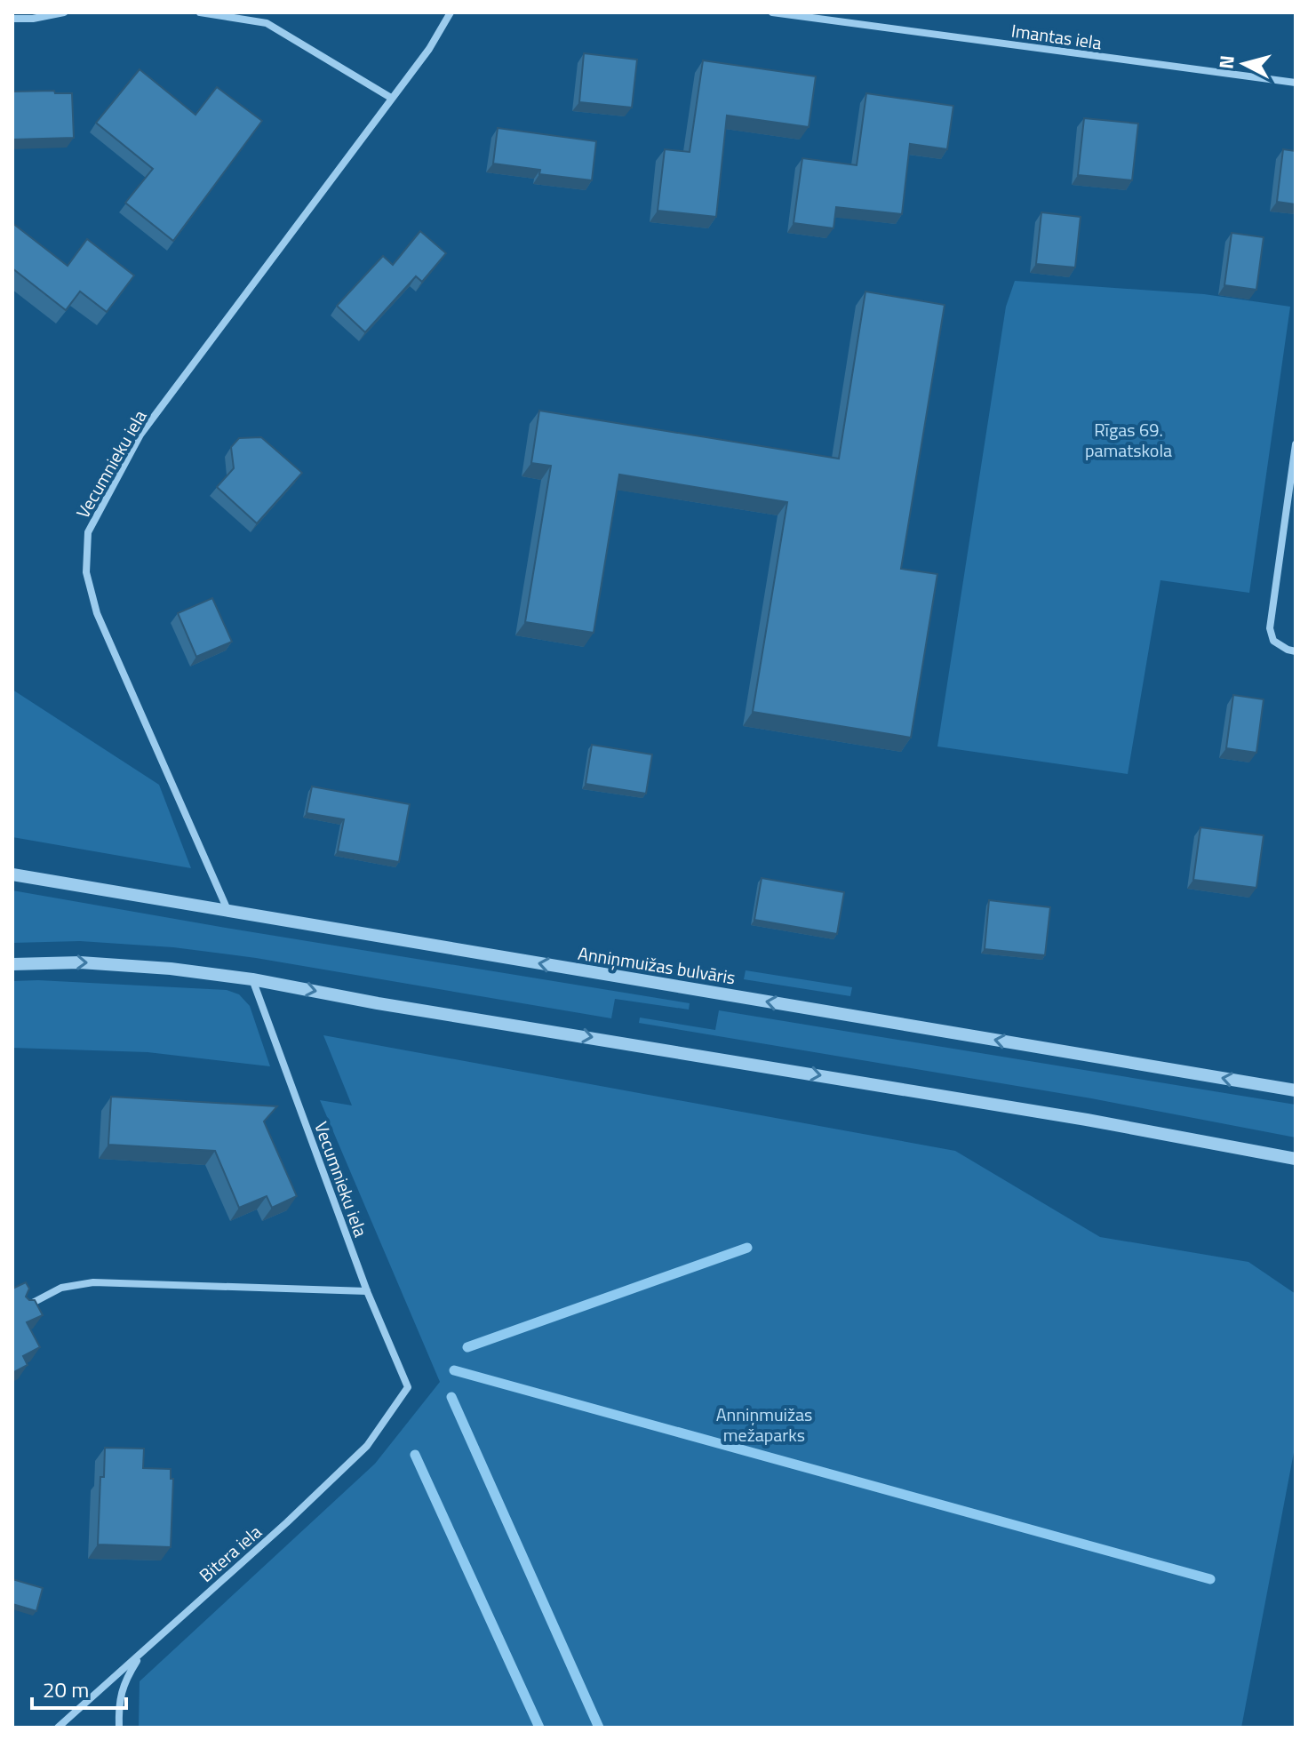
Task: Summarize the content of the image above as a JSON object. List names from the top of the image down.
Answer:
{
  "streets": {
    "street": [
      "Imantas iela",
      "Vecumnieku iela",
      "Anniņmuižas bulvāris",
      "Bitera iela"
    ]
  },
  "crossings": [
    ["Vecumnieku iela", "Anniņmuižas bulvāris"],
    ["Vecumnieku iela", "Bitera iela"]
  ],
  "parks": ["Rīgas 69. pamatskola", "Anniņmuižas mežaparks"],
  "scale_bar": "20 m",
  "north": "left"
}
